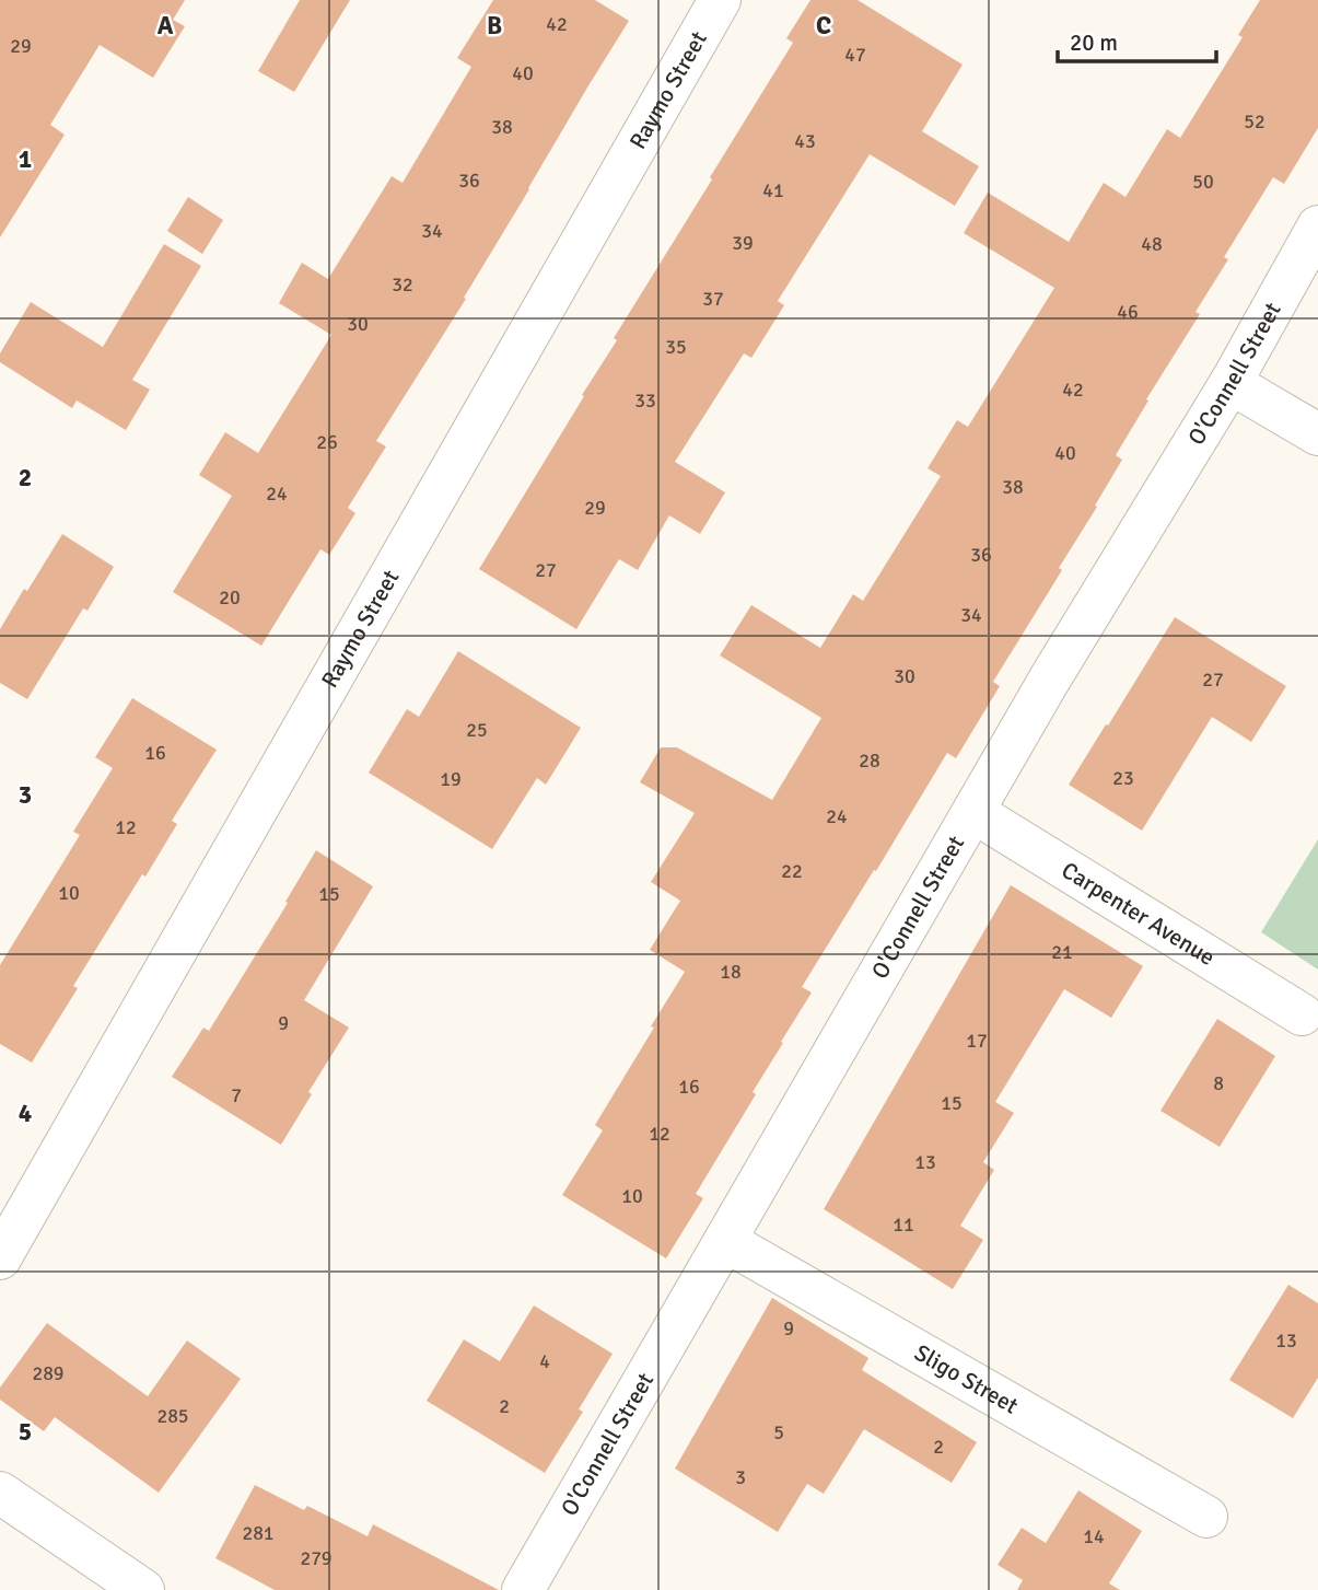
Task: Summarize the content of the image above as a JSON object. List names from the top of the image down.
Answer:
{
  "streets": {
    "street": [
      "Raymo Street",
      "O'Connell Street",
      "Carpenter Avenue",
      "Sligo Street"
    ]
  },
  "crossings": [
    ["O'Connell Street", "Carpenter Avenue"],
    ["O'Connell Street", "Sligo Street"]
  ],
  "house_numbers": [
    "42",
    "29",
    "47",
    "40",
    "52",
    "38",
    "43",
    "36",
    "50",
    "41",
    "34",
    "39",
    "48",
    "32",
    "37",
    "46",
    "30",
    "35",
    "42",
    "33",
    "26",
    "40",
    "38",
    "24",
    "29",
    "36",
    "27",
    "20",
    "34",
    "30",
    "27",
    "25",
    "16",
    "28",
    "23",
    "19",
    "24",
    "12",
    "22",
    "10",
    "15",
    "21",
    "18",
    "9",
    "17",
    "8",
    "16",
    "7",
    "15",
    "12",
    "13",
    "10",
    "11",
    "9",
    "13",
    "4",
    "289",
    "2",
    "285",
    "5",
    "2",
    "3",
    "281",
    "14",
    "279"
  ],
  "scale_bar": "20 m",
  "grid": {
    "columns": ["A", "B", "C"],
    "rows": [
      "1",
      "2",
      "3",
      "4",
      "5"
    ]
  }
}
